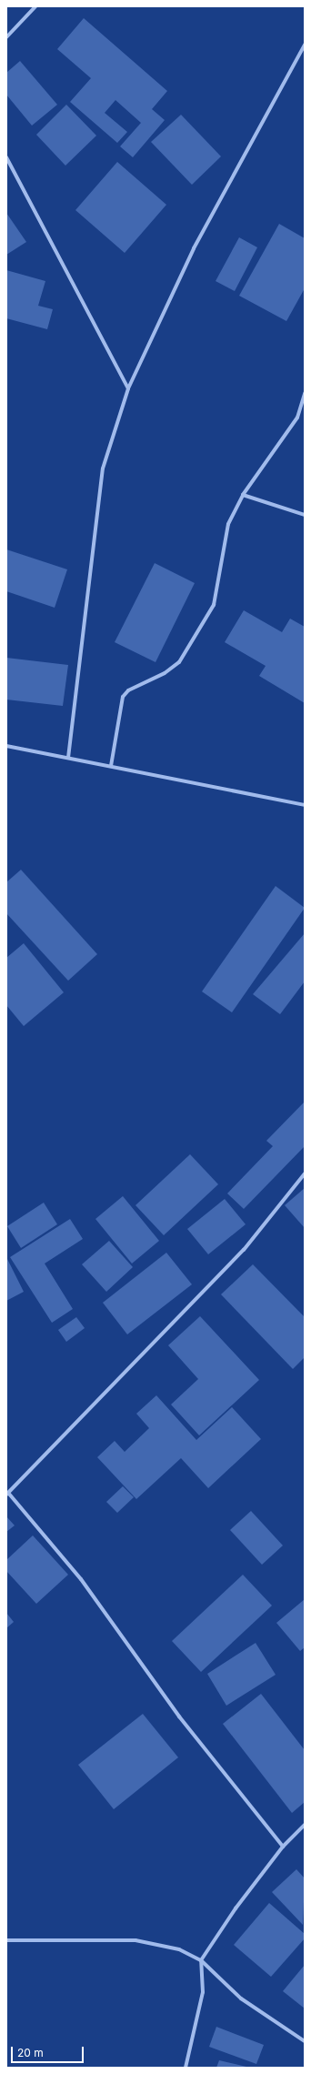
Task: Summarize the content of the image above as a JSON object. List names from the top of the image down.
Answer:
{
  "scale_bar": "20 m"
}
